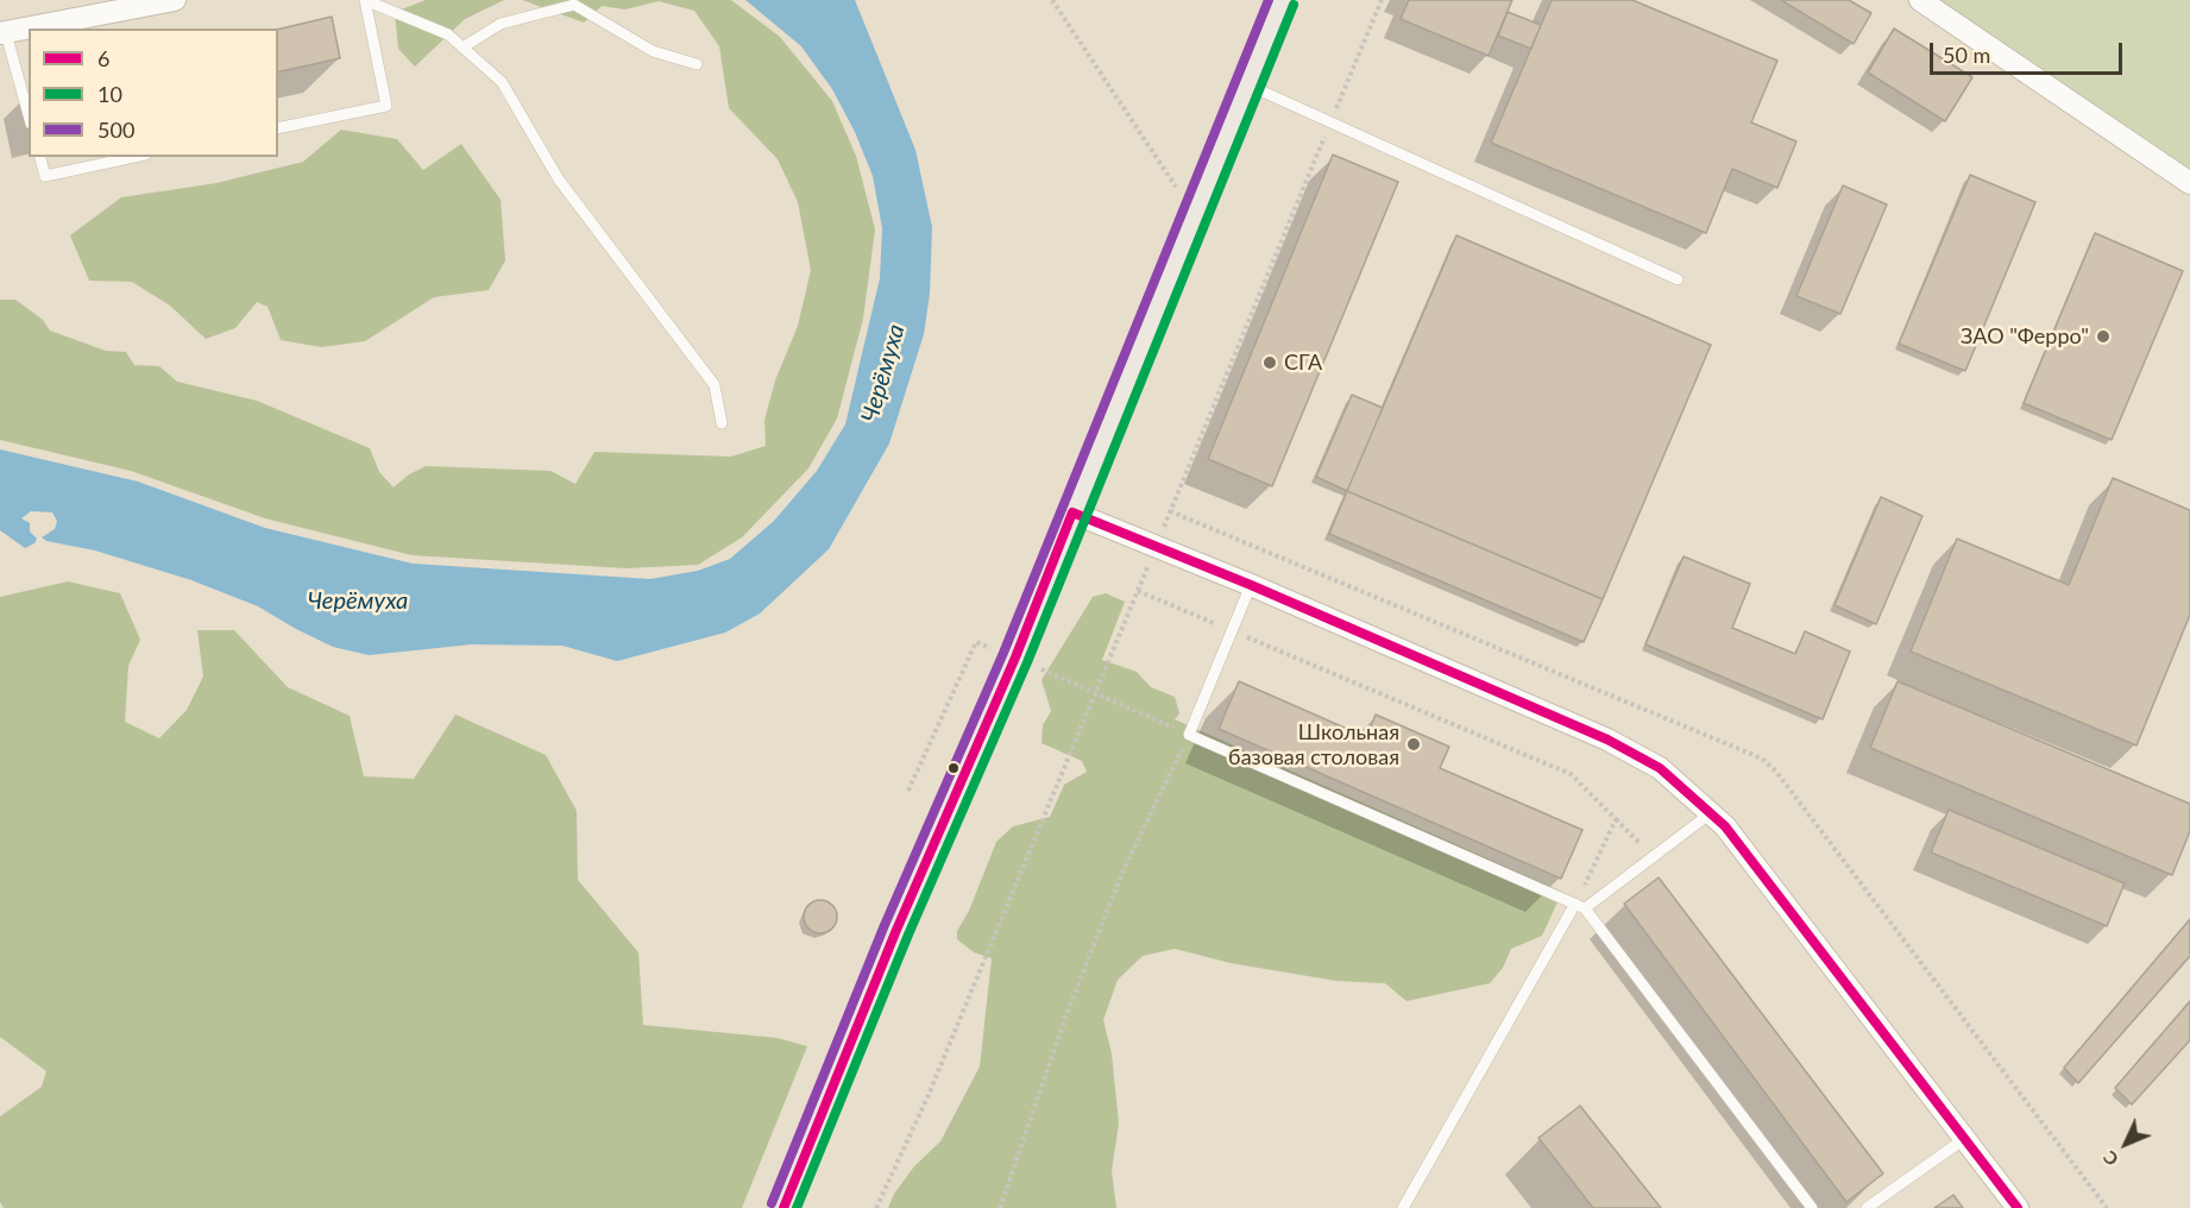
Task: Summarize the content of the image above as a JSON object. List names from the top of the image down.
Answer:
{
  "water": ["Черёмуха"],
  "places": ["ЗАО \"Ферро\"", "СГА", "Школьная базовая столовая"],
  "lines": ["transit line 500", "transit line 10", "transit line 6"],
  "legend": ["6", "10", "500"],
  "scale_bar": "50 m",
  "north": "bottom left"
}
